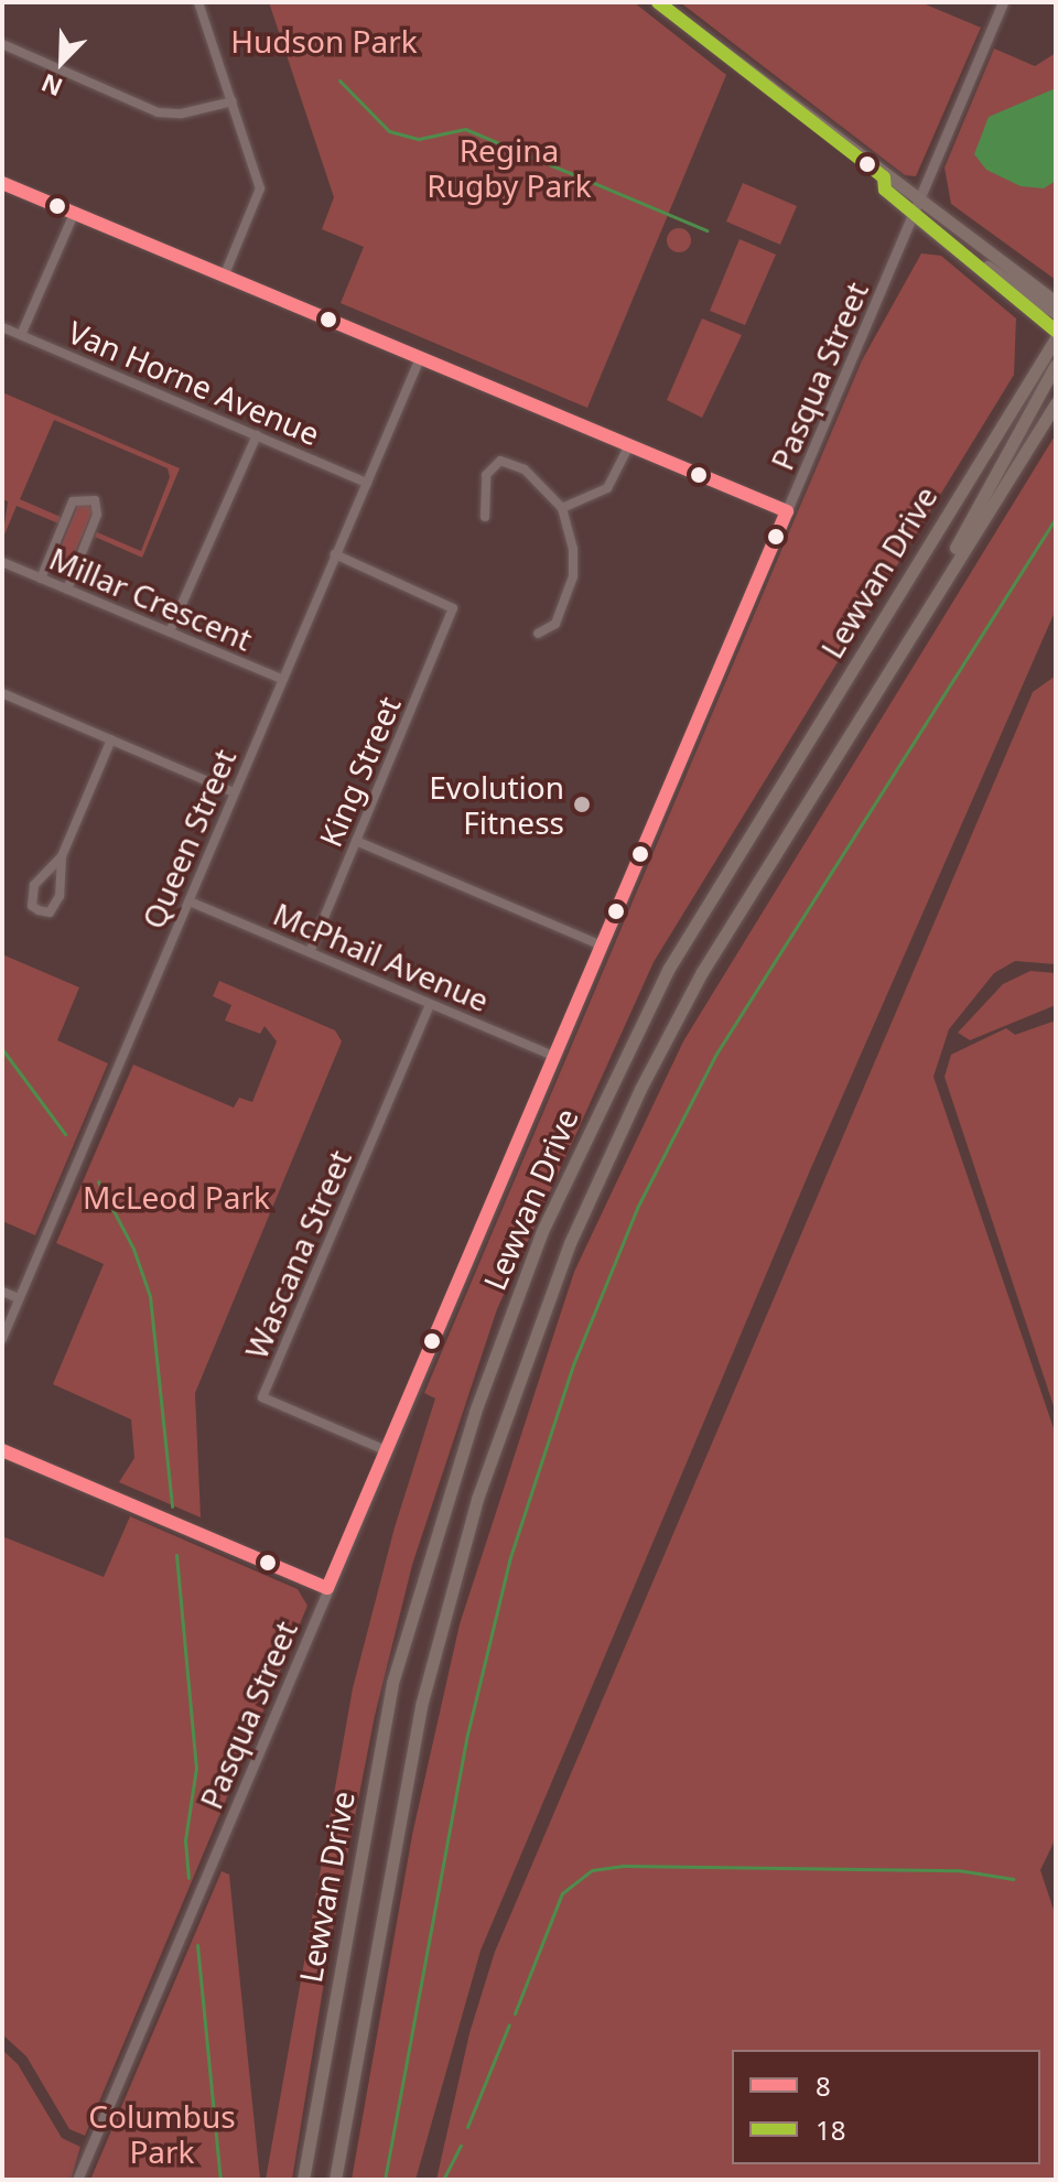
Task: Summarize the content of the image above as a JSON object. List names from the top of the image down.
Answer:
{
  "streets": {
    "main road": ["Lewvan Drive"],
    "street": [
      "Pasqua Street",
      "Van Horne Avenue",
      "Millar Crescent",
      "King Street",
      "Queen Street",
      "McPhail Avenue",
      "Wascana Street"
    ]
  },
  "crossings": [
    ["Pasqua Street", "McPhail Avenue"],
    ["Pasqua Street", "Wascana Street"],
    ["Van Horne Avenue", "Queen Street"],
    ["Millar Crescent", "Queen Street"],
    ["King Street", "Queen Street"],
    ["King Street", "McPhail Avenue"],
    ["Queen Street", "McPhail Avenue"],
    ["McPhail Avenue", "Wascana Street"]
  ],
  "parks": [
    "Hudson Park",
    "Regina Rugby Park",
    "McLeod Park",
    "Columbus Park"
  ],
  "places": ["Evolution Fitness"],
  "lines": ["transit line 18", "transit line 8"],
  "legend": ["8", "18"],
  "north": "bottom left"
}
